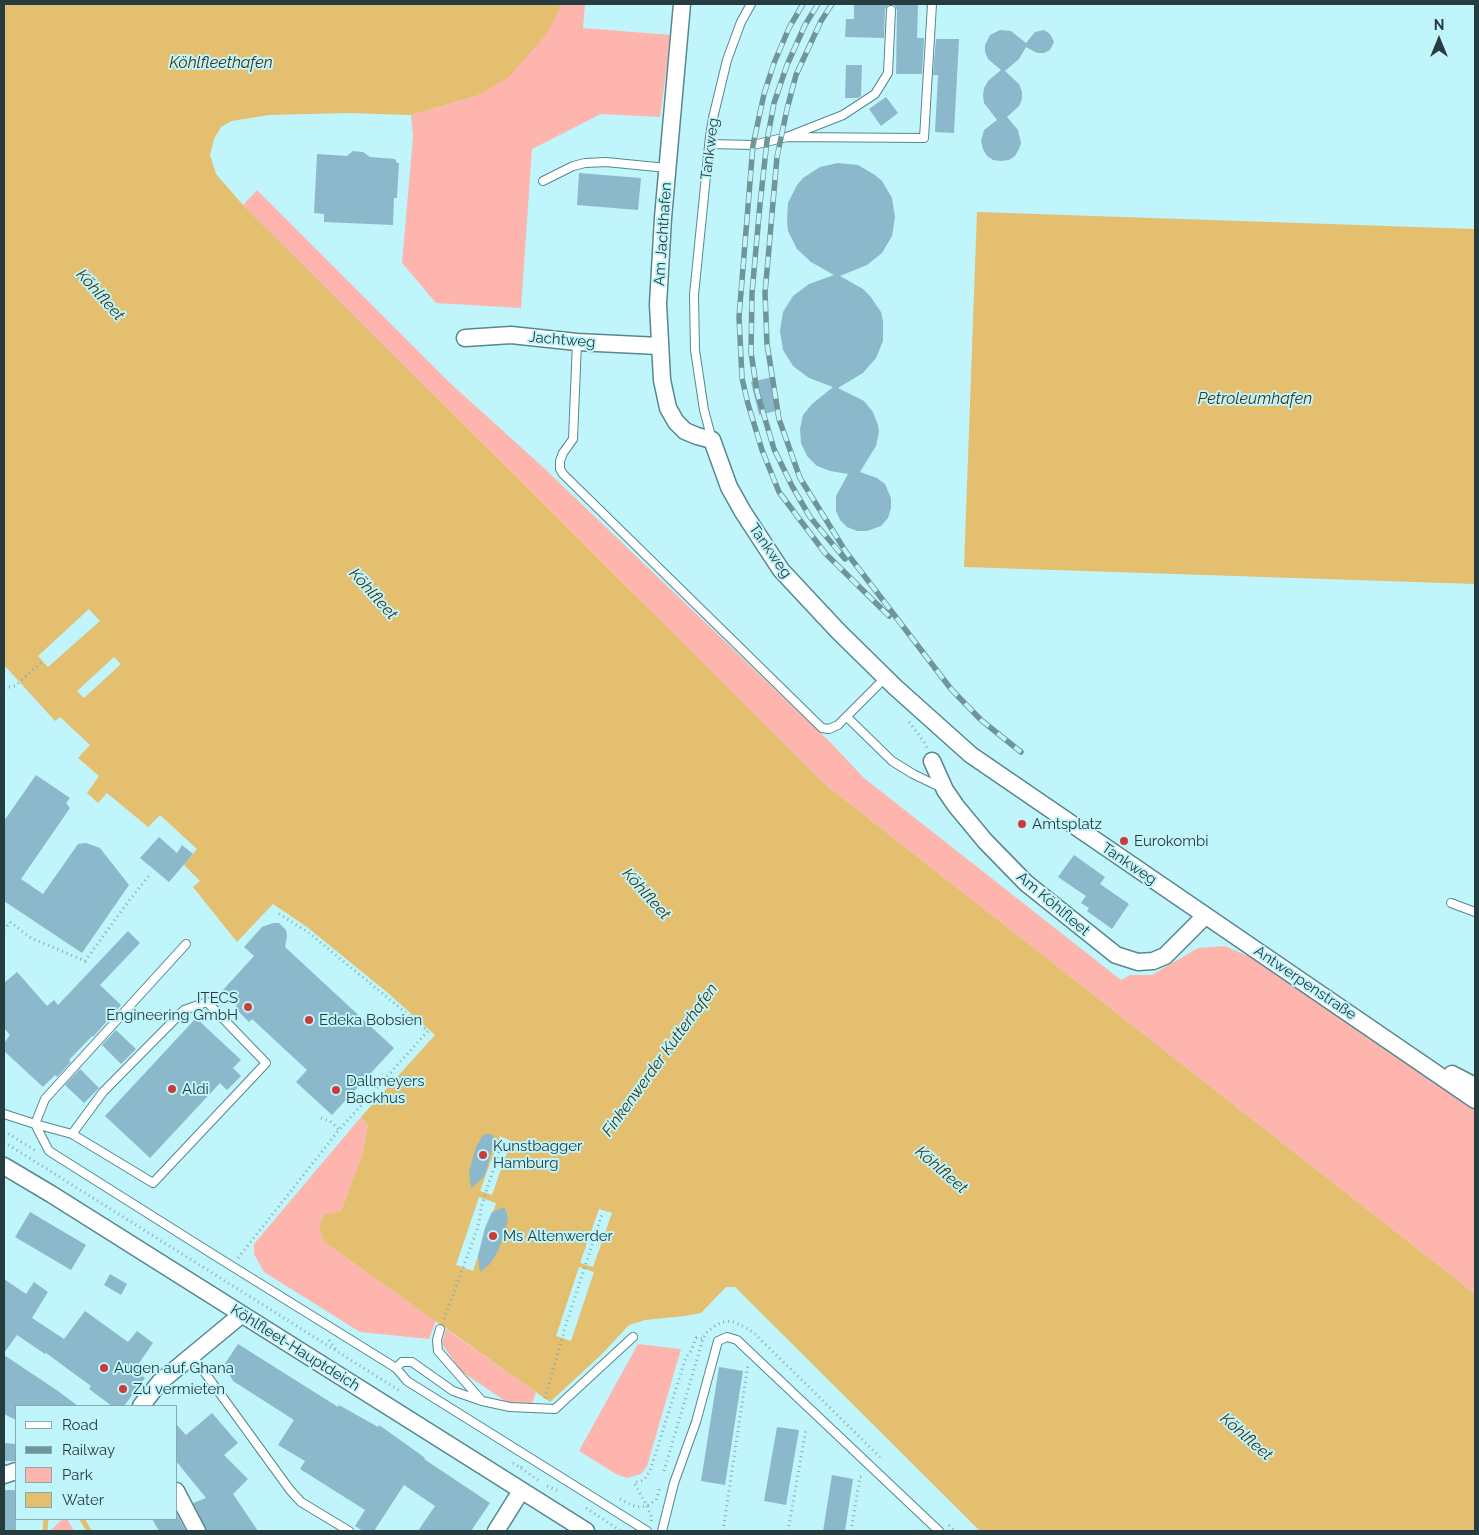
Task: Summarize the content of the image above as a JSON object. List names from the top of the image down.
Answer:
{
  "streets": {
    "street": [
      "Tankweg",
      "Am Jachthafen",
      "Jachtweg",
      "Am Köhlfleet",
      "Antwerpenstraße",
      "Köhlfleet-Hauptdeich"
    ]
  },
  "crossings": [
    ["Tankweg", "Am Jachthafen"],
    ["Tankweg", "Am Köhlfleet"],
    ["Tankweg", "Antwerpenstraße"],
    ["Am Jachthafen", "Jachtweg"],
    ["Am Köhlfleet", "Antwerpenstraße"]
  ],
  "water": [
    "Köhlfleethafen",
    "Köhlfleet",
    "Petroleumhafen",
    "Finkenwerder Kutterhafen"
  ],
  "places": [
    "Amtsplatz",
    "Eurokombi",
    "ITECS Engineering GmbH",
    "Edeka Bobsien",
    "Aldi",
    "Dallmeyers Backhus",
    "Kunstbagger Hamburg",
    "Ms Altenwerder",
    "Augen auf Ghana",
    "Zu vermieten"
  ],
  "legend": [
    "Road",
    "Railway",
    "Park",
    "Water"
  ],
  "north": "top"
}
